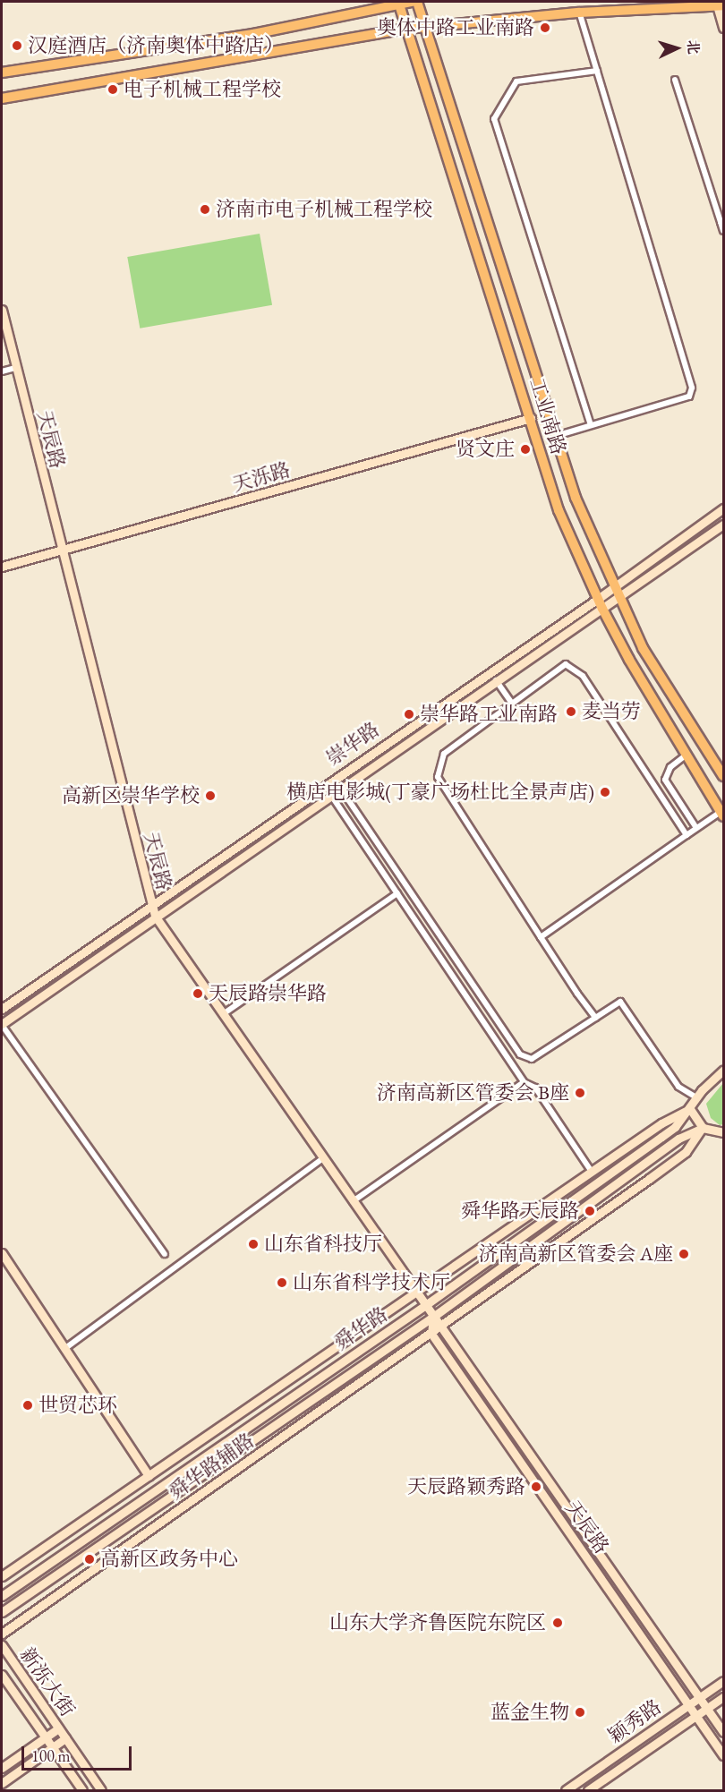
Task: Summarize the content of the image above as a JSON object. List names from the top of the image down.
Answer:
{
  "streets": {
    "main road": [
      "工业南路",
      "天辰路",
      "天泺路",
      "崇华路",
      "舜华路",
      "舜华路辅路",
      "新泺大街",
      "颖秀路"
    ]
  },
  "crossings": [
    ["工业南路", "天泺路"],
    ["工业南路", "崇华路"],
    ["天辰路", "天泺路"],
    ["天辰路", "崇华路"],
    ["天辰路", "舜华路"],
    ["天辰路", "舜华路辅路"],
    ["天辰路", "颖秀路"],
    ["舜华路", "舜华路辅路"]
  ],
  "places": [
    "奥体中路工业南路",
    "汉庭酒店（济南奥体中路店）",
    "电子机械工程学校",
    "济南市电子机械工程学校",
    "贤文庄",
    "麦当劳",
    "崇华路工业南路",
    "横店电影城(丁豪广场杜比全景声店)",
    "高新区崇华学校",
    "天辰路崇华路",
    "济南高新区管委会 B座",
    "舜华路天辰路",
    "山东省科技厅",
    "济南高新区管委会 A座",
    "山东省科学技术厅",
    "世贸芯环",
    "天辰路颖秀路",
    "高新区政务中心",
    "山东大学齐鲁医院东院区",
    "蓝金生物"
  ],
  "scale_bar": "100 m",
  "north": "right"
}
